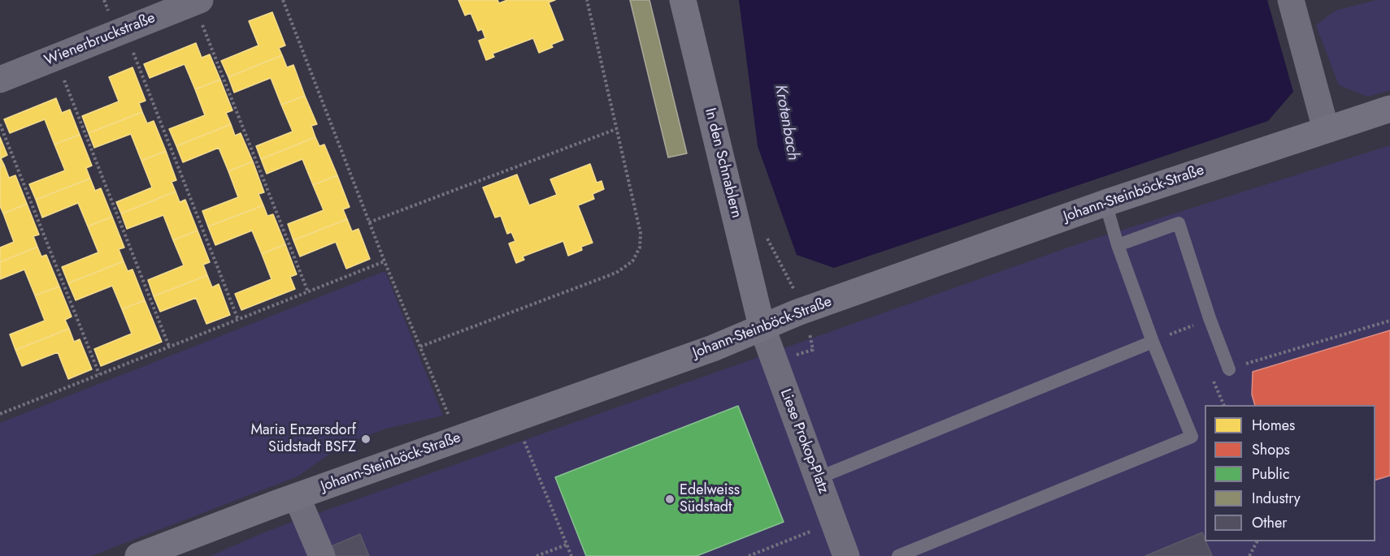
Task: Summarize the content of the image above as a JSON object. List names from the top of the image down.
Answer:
{
  "streets": {
    "street": [
      "Wienerbruckstraße",
      "In den Schnablern",
      "Johann-Steinböck-Straße",
      "Liese Prokop-Platz"
    ]
  },
  "crossings": [
    ["In den Schnablern", "Johann-Steinböck-Straße"],
    ["In den Schnablern", "Liese Prokop-Platz"],
    ["Johann-Steinböck-Straße", "Liese Prokop-Platz"]
  ],
  "water": ["Krotenbach"],
  "places": ["Maria Enzersdorf Südstadt BSFZ", "Edelweiss Südstadt"],
  "legend": [
    "Homes",
    "Shops",
    "Public",
    "Industry",
    "Other"
  ]
}
